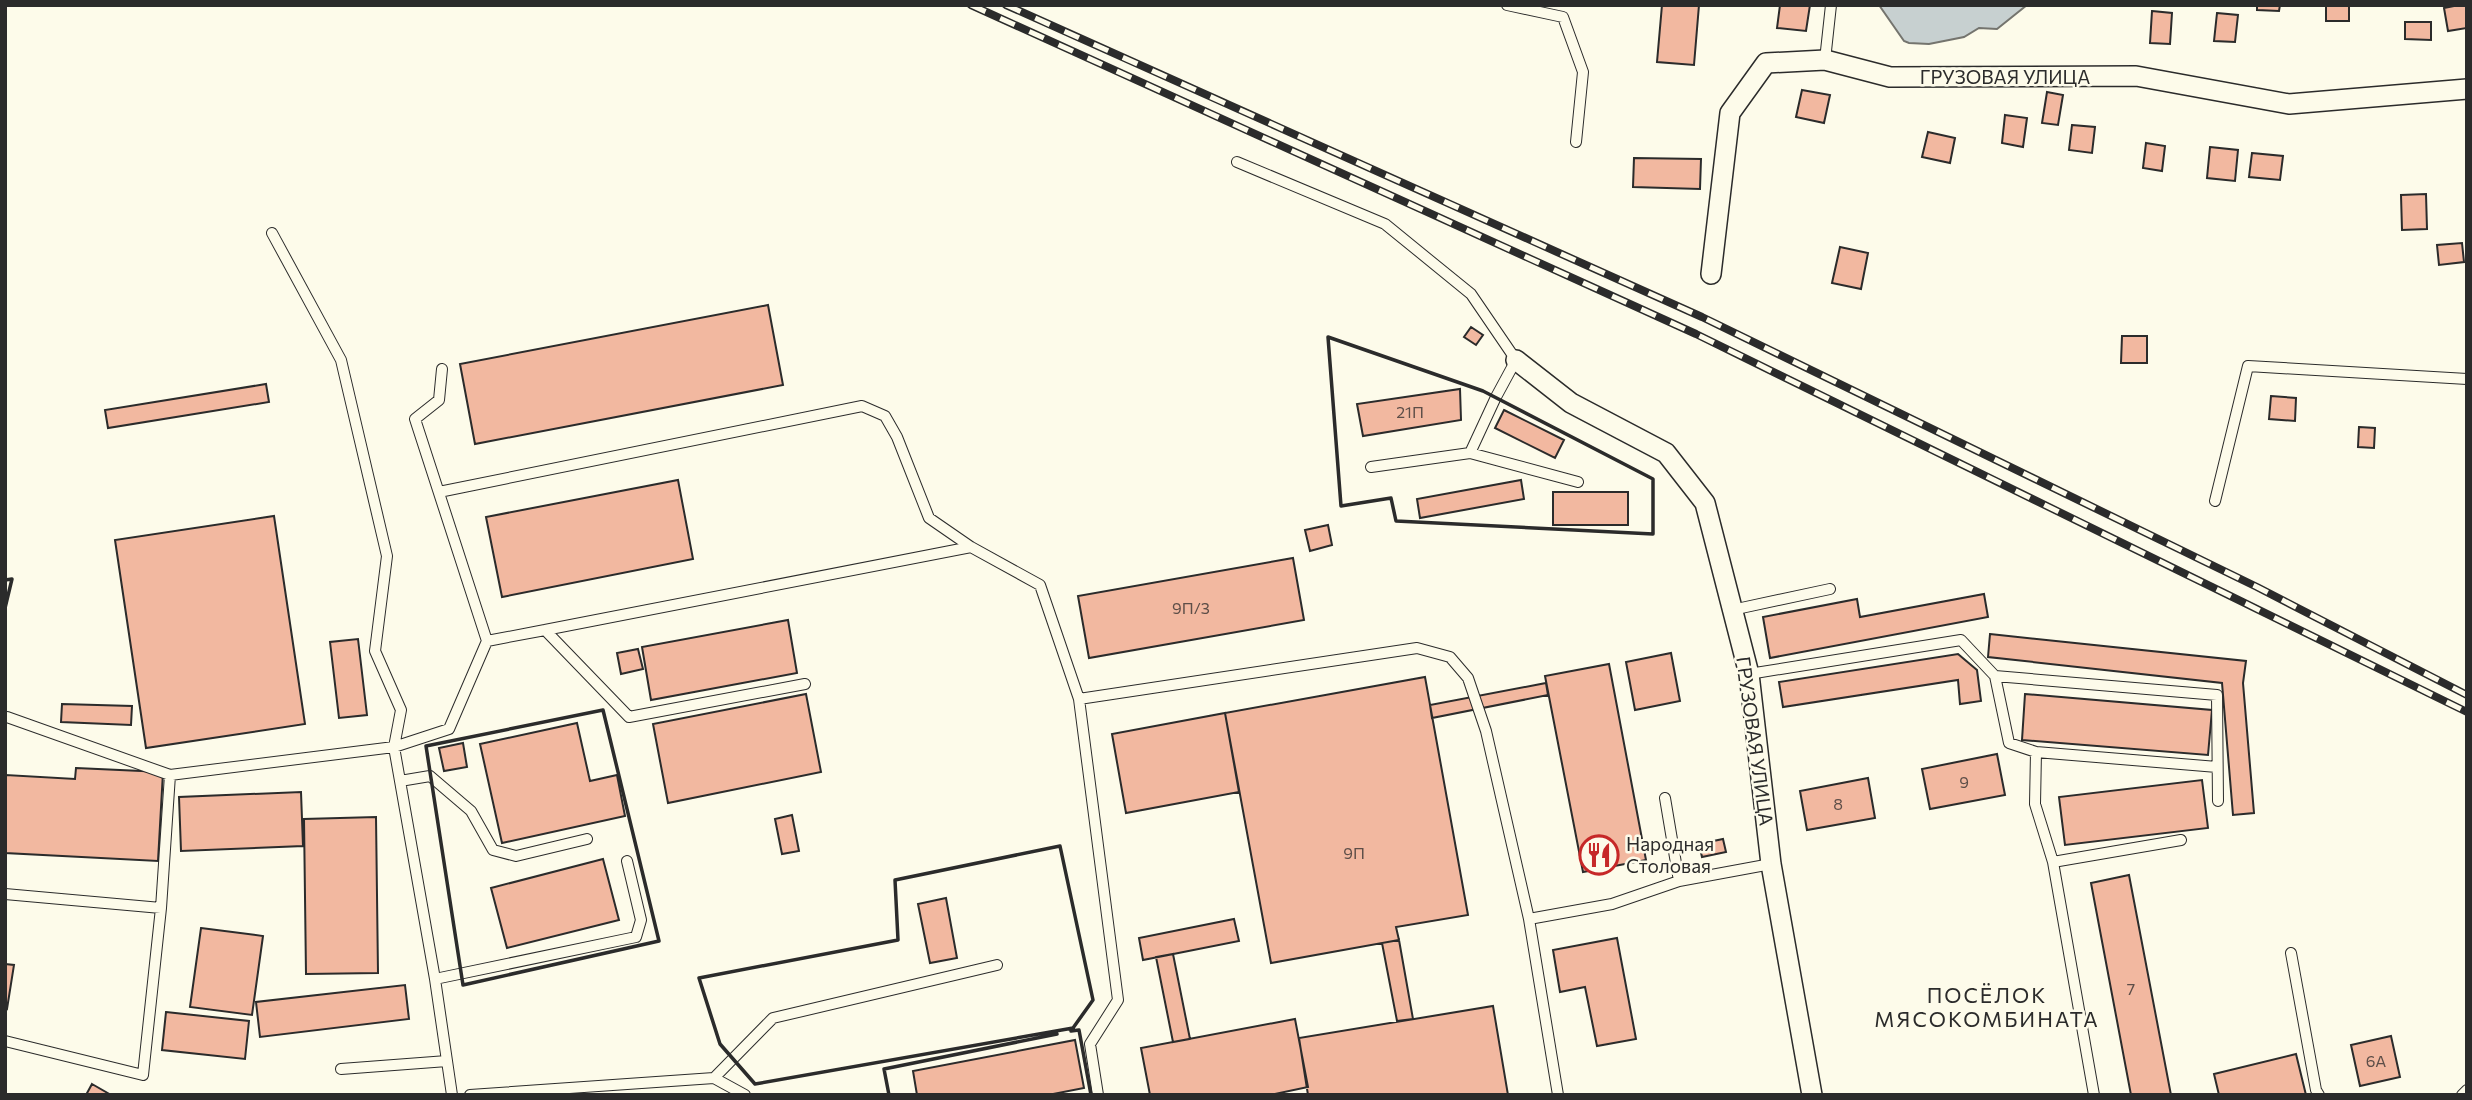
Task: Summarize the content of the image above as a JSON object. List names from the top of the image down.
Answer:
{
  "streets": {
    "street": ["ГРУЗОВАЯ УЛИЦА"]
  },
  "districts": ["ПОСЁЛОК МЯСОКОМБИНАТА"],
  "places": {
    "restaurant": ["Народная Столовая"]
  },
  "house_numbers": [
    "21П",
    "9П/3",
    "9",
    "8",
    "9П",
    "7",
    "6А"
  ]
}
